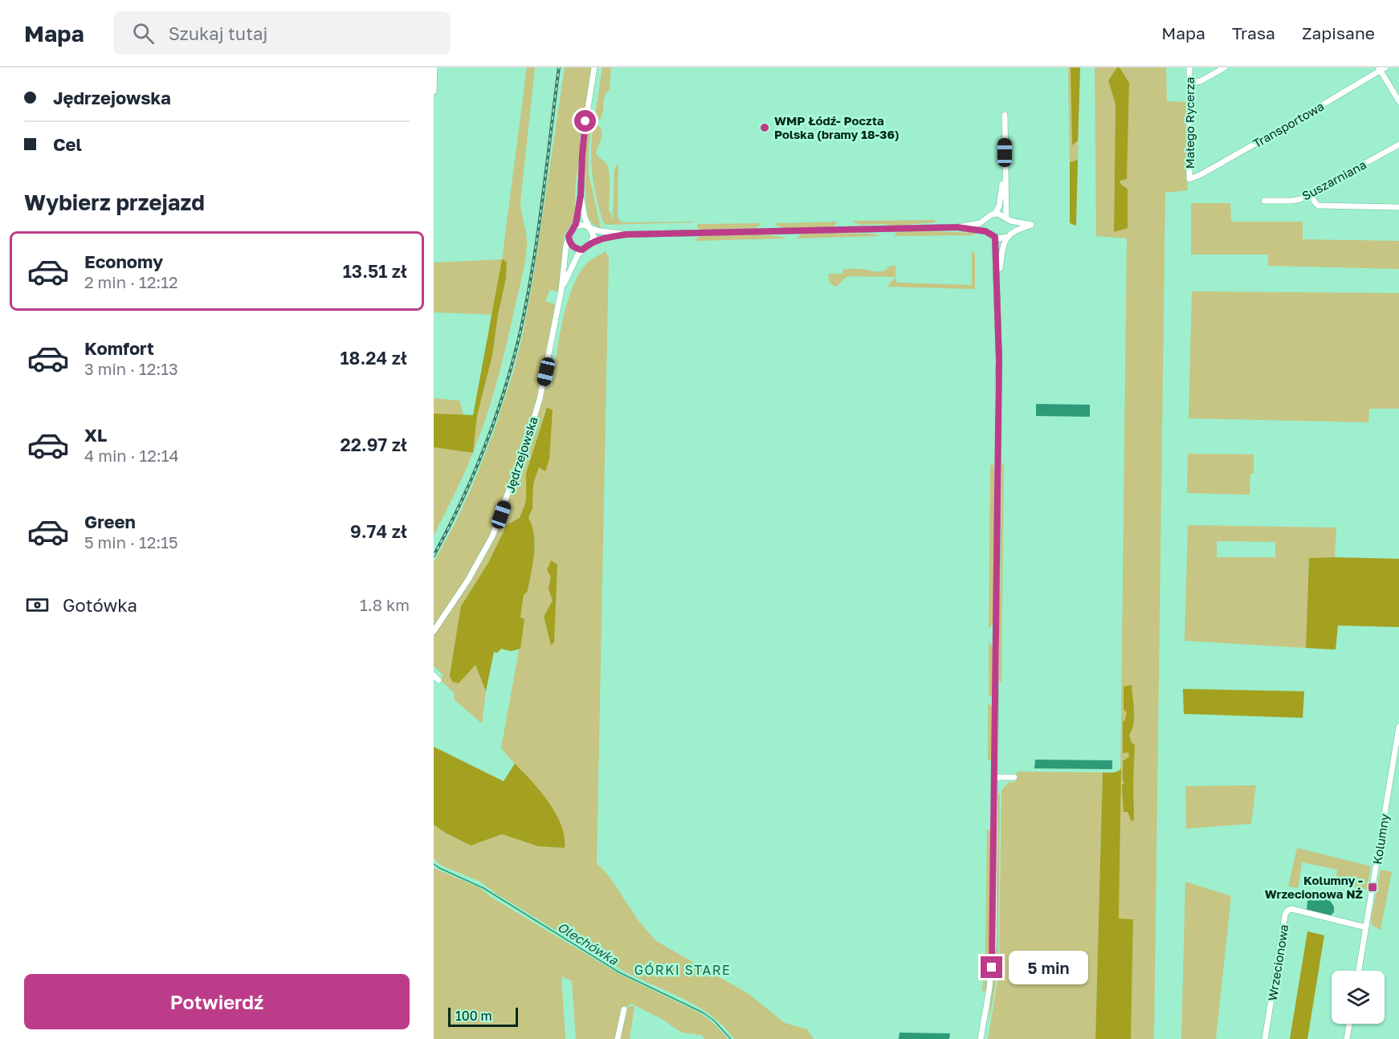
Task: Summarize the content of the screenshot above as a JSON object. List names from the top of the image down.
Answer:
{
  "streets": {
    "street": [
      "Małego Rycerza",
      "Transportowa",
      "Suszarniana",
      "Jędrzejowska",
      "Kolumny",
      "Wrzecionowa"
    ]
  },
  "crossings": [
    ["Małego Rycerza", "Transportowa"],
    ["Kolumny", "Wrzecionowa"]
  ],
  "districts": ["GÓRKI STARE"],
  "water": ["Olechówka"],
  "places": {
    "other": ["WMP Łódź- Poczta Polska (bramy 18-36)"],
    "transit": ["Kolumny - Wrzecionowa NŻ"]
  },
  "scale_bar": "100 m",
  "page": {
    "header": "Mapa",
    "search": "Szukaj tutaj",
    "nav": ["Mapa", "Trasa", "Zapisane"],
    "banner": ["Jędrzejowska", "Cel"],
    "heading": "Wybierz przejazd",
    "list": [
      {
        "name": "Economy",
        "note": "2 min · 12:12",
        "value": "13.51 zł"
      },
      {
        "name": "Komfort",
        "note": "3 min · 12:13",
        "value": "18.24 zł"
      },
      {
        "name": "XL",
        "note": "4 min · 12:14",
        "value": "22.97 zł"
      },
      {
        "name": "Green",
        "note": "5 min · 12:15",
        "value": "9.74 zł"
      }
    ],
    "pay": ["Gotówka", "1.8 km"],
    "bubble": "5 min",
    "buttons": "Potwierdź",
    "scale": "100 m"
  }
}
